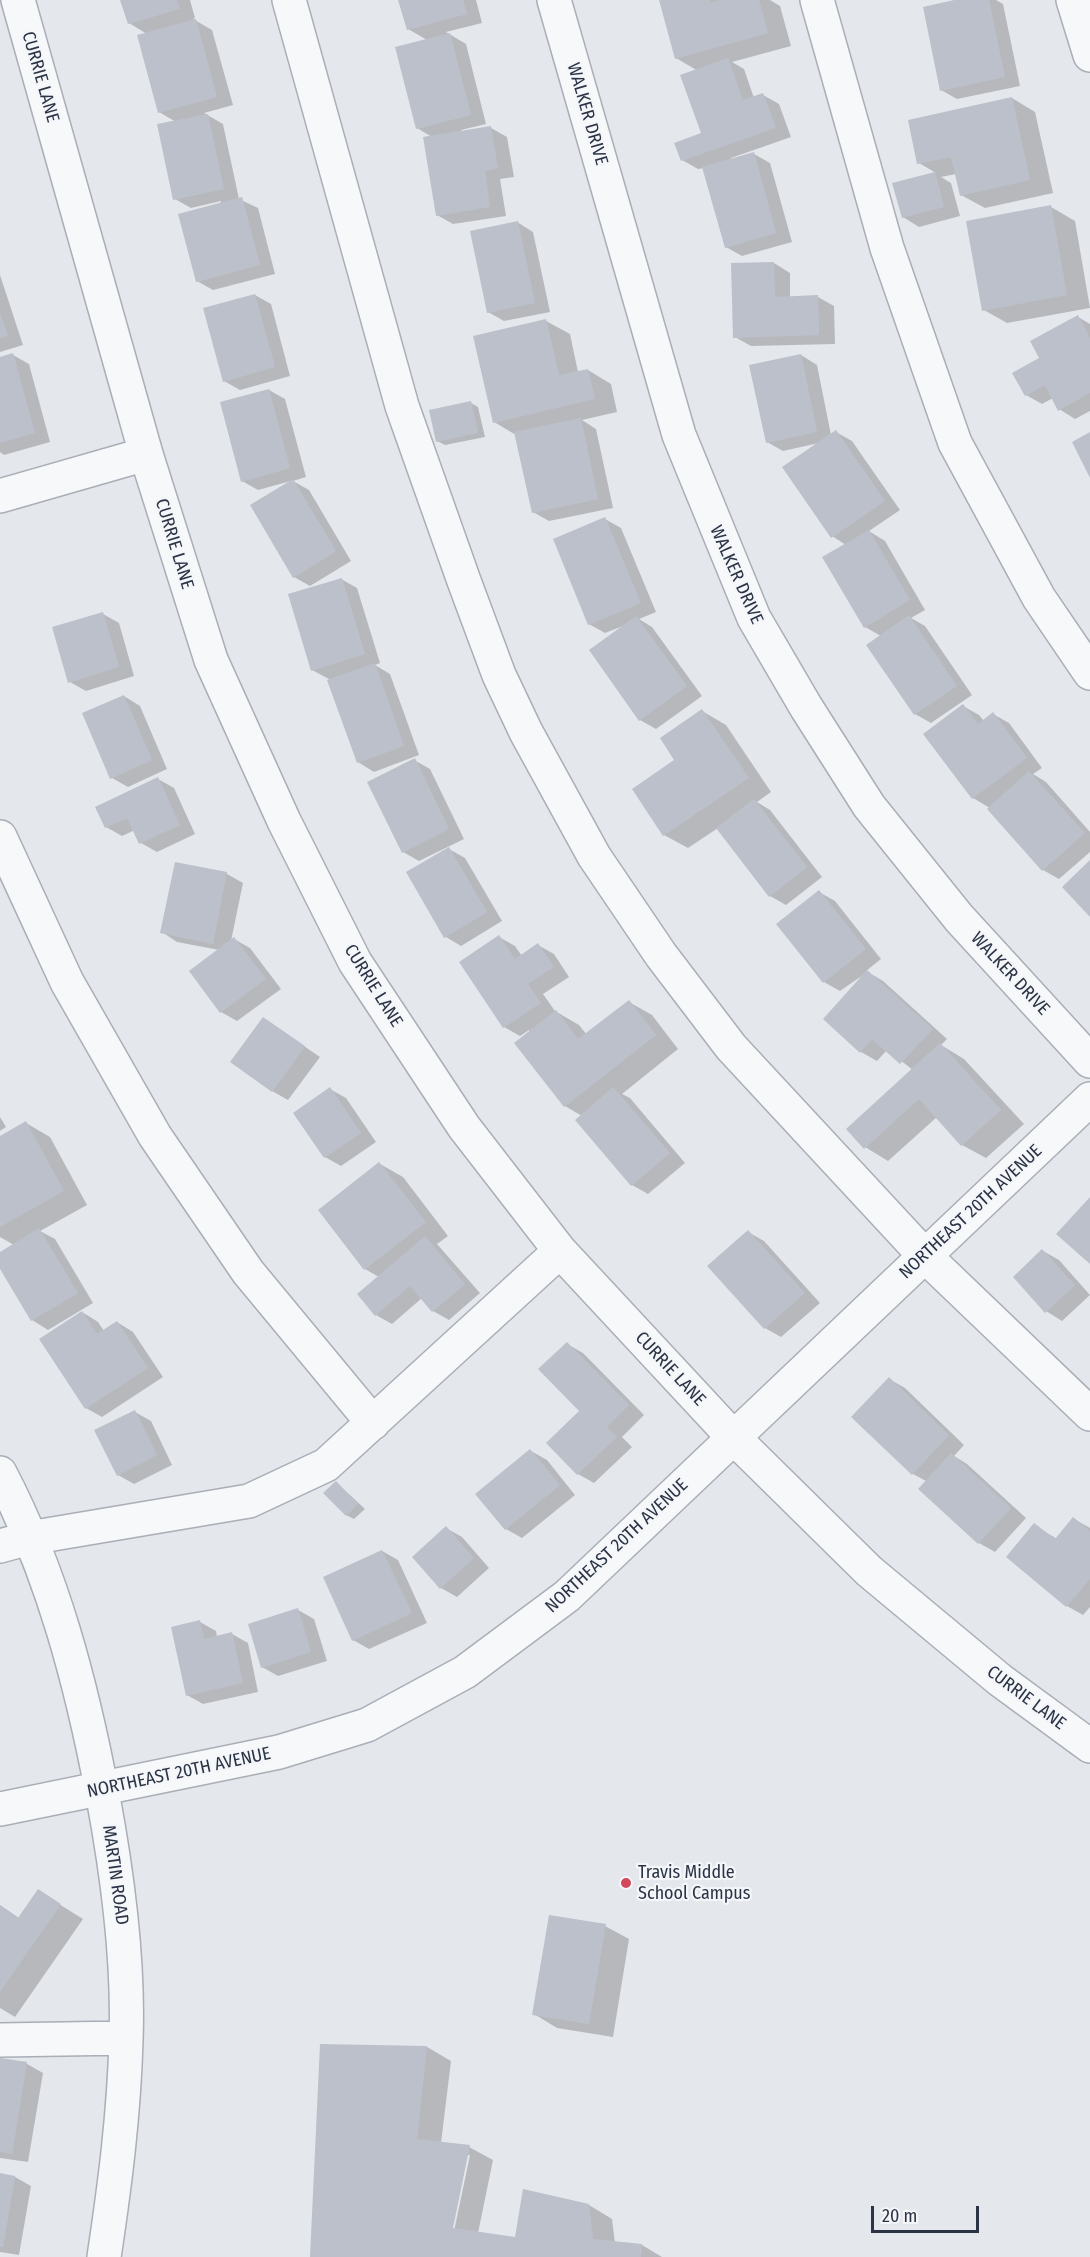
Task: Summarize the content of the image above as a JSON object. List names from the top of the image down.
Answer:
{
  "streets": {
    "street": [
      "CURRIE LANE",
      "WALKER DRIVE",
      "NORTHEAST 20TH AVENUE",
      "MARTIN ROAD"
    ]
  },
  "crossings": [
    ["CURRIE LANE", "NORTHEAST 20TH AVENUE"],
    ["NORTHEAST 20TH AVENUE", "MARTIN ROAD"]
  ],
  "places": ["Travis Middle School Campus"],
  "scale_bar": "20 m"
}
